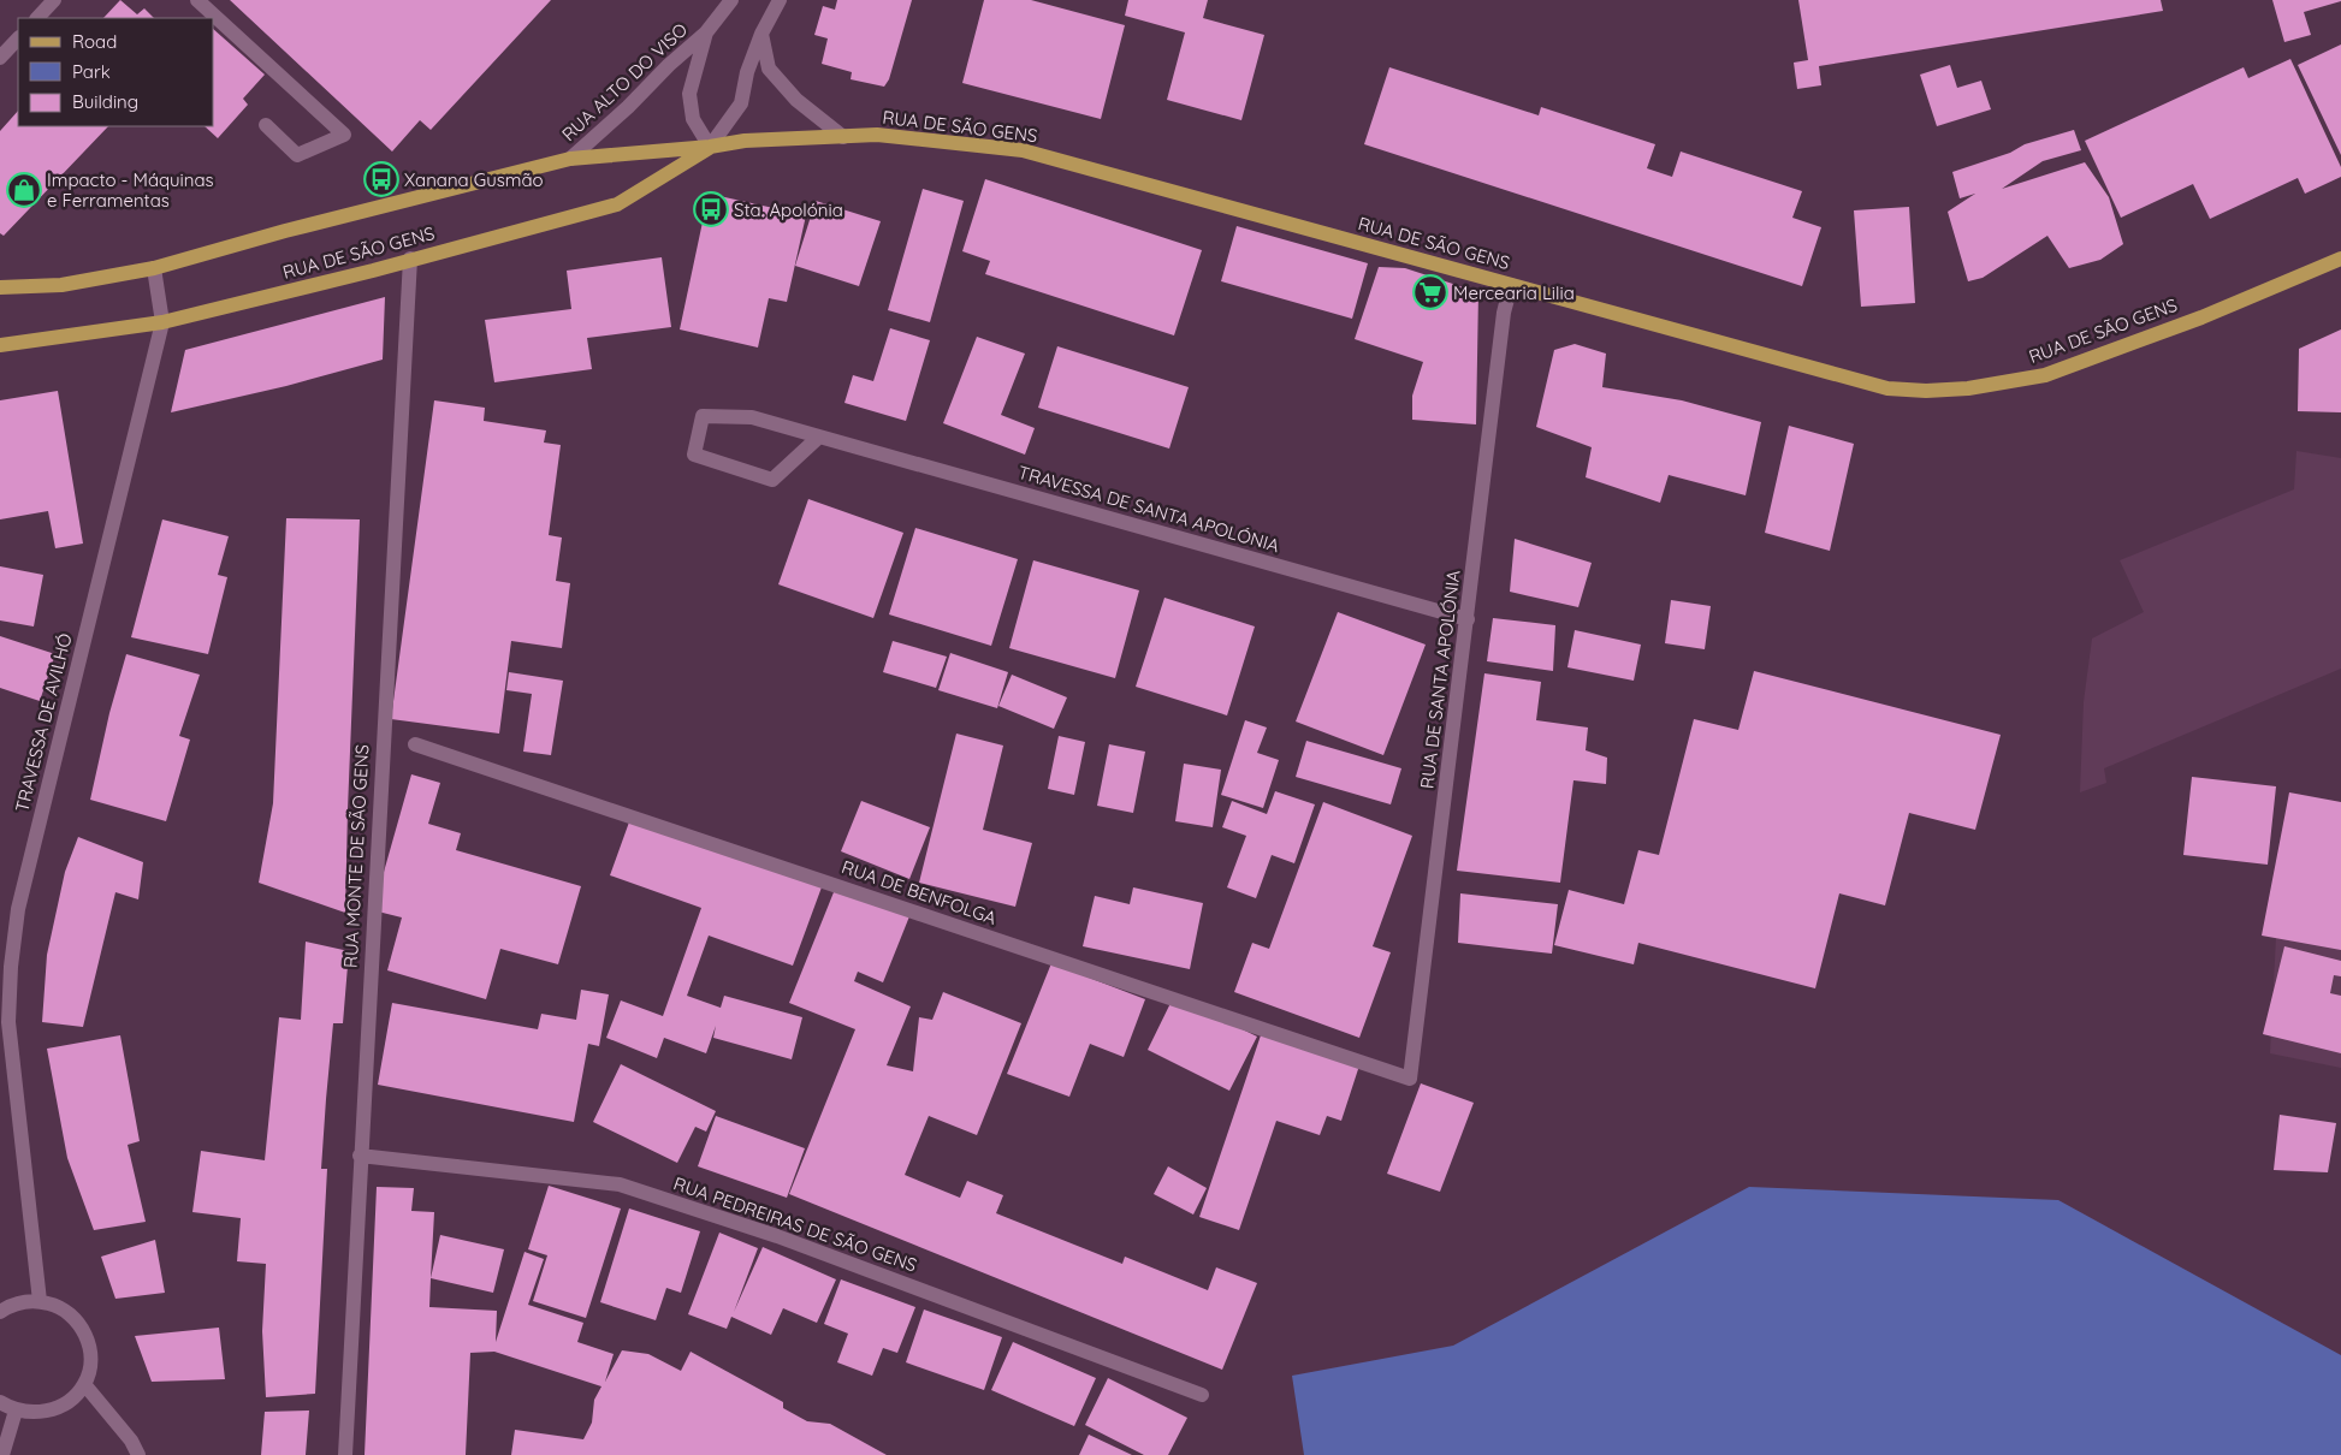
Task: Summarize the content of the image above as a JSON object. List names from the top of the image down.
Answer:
{
  "streets": {
    "main road": ["RUA DE SÃO GENS"],
    "street": [
      "RUA ALTO DO VISO",
      "TRAVESSA DE SANTA APOLÓNIA",
      "RUA DE SANTA APOLÓNIA",
      "TRAVESSA DE AVILHÓ",
      "RUA MONTE DE SÃO GENS",
      "RUA DE BENFOLGA",
      "RUA PEDREIRAS DE SÃO GENS"
    ]
  },
  "crossings": [
    ["RUA ALTO DO VISO", "RUA DE SÃO GENS"],
    ["RUA DE SÃO GENS", "RUA DE SANTA APOLÓNIA"],
    ["RUA DE SÃO GENS", "TRAVESSA DE AVILHÓ"],
    ["RUA DE SÃO GENS", "RUA MONTE DE SÃO GENS"],
    ["TRAVESSA DE SANTA APOLÓNIA", "RUA DE SANTA APOLÓNIA"],
    ["RUA DE SANTA APOLÓNIA", "RUA DE BENFOLGA"],
    ["RUA MONTE DE SÃO GENS", "RUA PEDREIRAS DE SÃO GENS"]
  ],
  "places": {
    "bus stop": ["Xanana Gusmão", "Sta. Apolónia"],
    "shop": ["Impacto - Máquinas e Ferramentas"],
    "supermarket": ["Mercearia Lilia"]
  },
  "legend": ["Road", "Park", "Building"]
}
